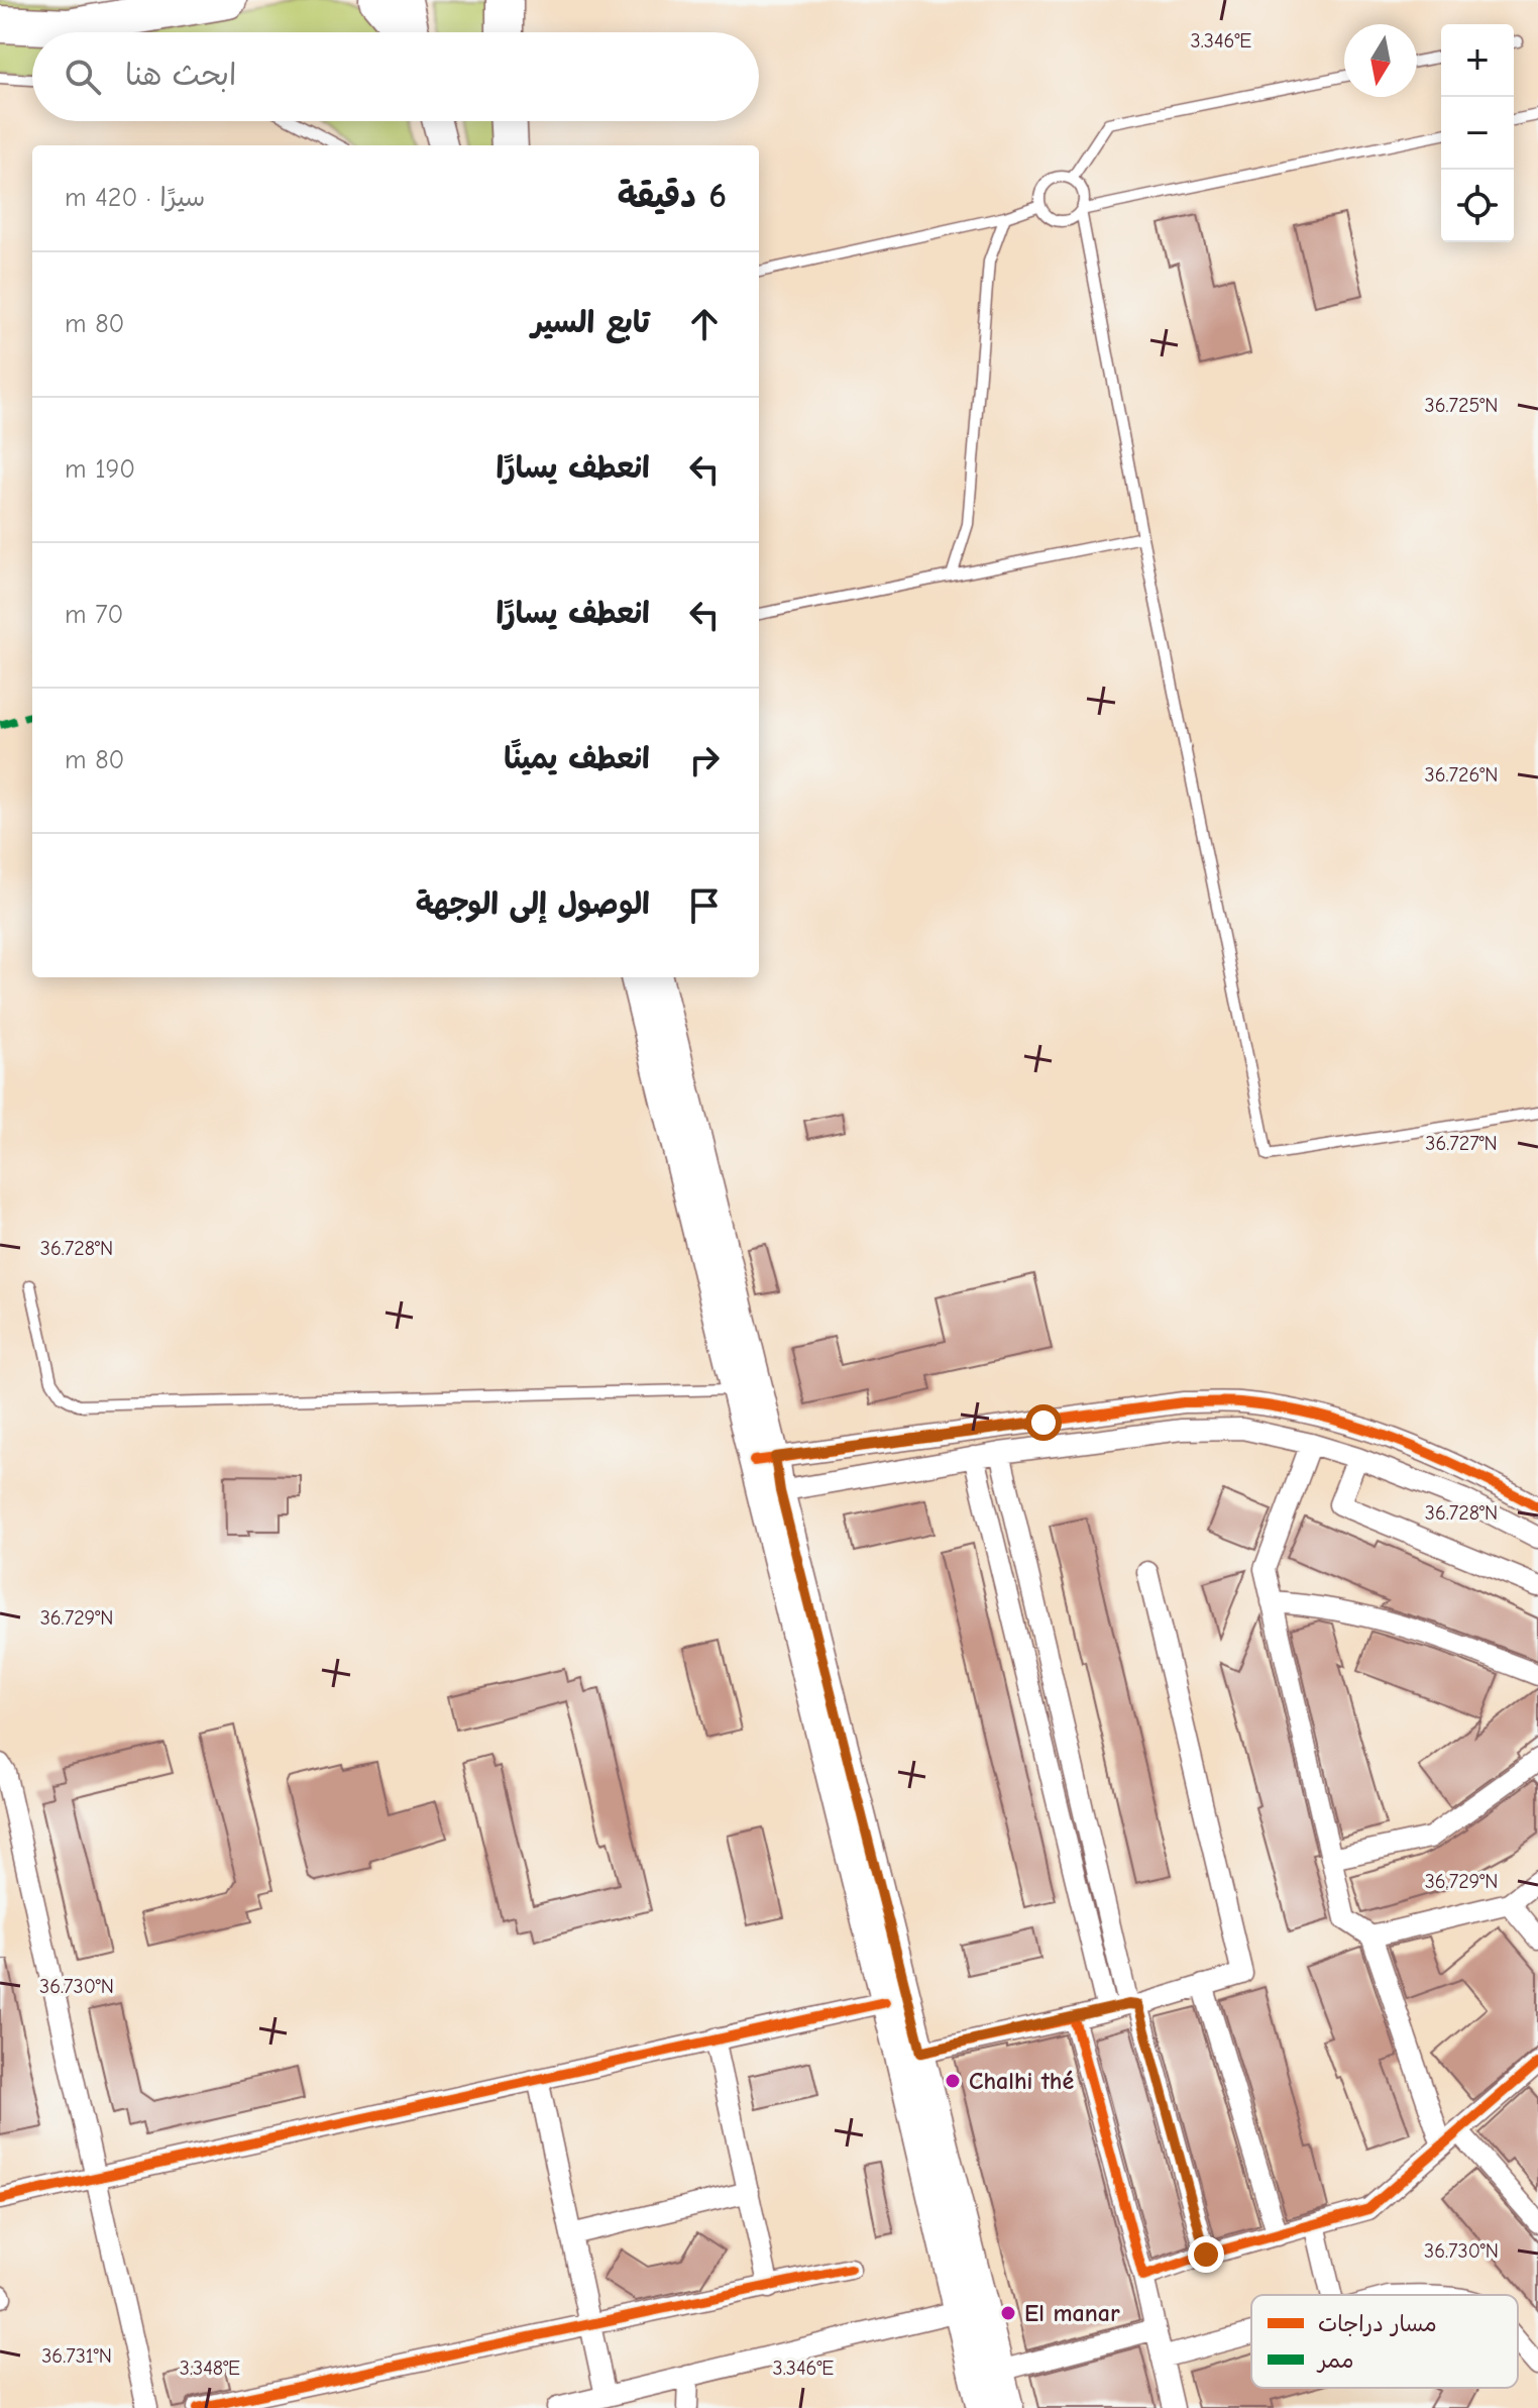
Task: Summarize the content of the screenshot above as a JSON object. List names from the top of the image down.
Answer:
{
  "places": ["Chalhi thé", "El manar"],
  "legend": ["مسار دراجات", "ممر"],
  "north": "bottom",
  "page": {
    "map_buttons": ["+", "−"],
    "search": "ابحث هنا",
    "heading": ["6 دقيقة", "سيرًا · 420 m"],
    "list": [
      ["تابع السير", "80 m"],
      ["انعطف يسارًا", "190 m"],
      ["انعطف يسارًا", "70 m"],
      ["انعطف يمينًا", "80 m"],
      "الوصول إلى الوجهة"
    ]
  },
  "coordinates": [
    "3.346°E",
    "36.725°N",
    "36.726°N",
    "36.727°N",
    "36.728°N",
    "36.729°N",
    "36.730°N",
    "36.731°N",
    "3.348°E"
  ]
}
